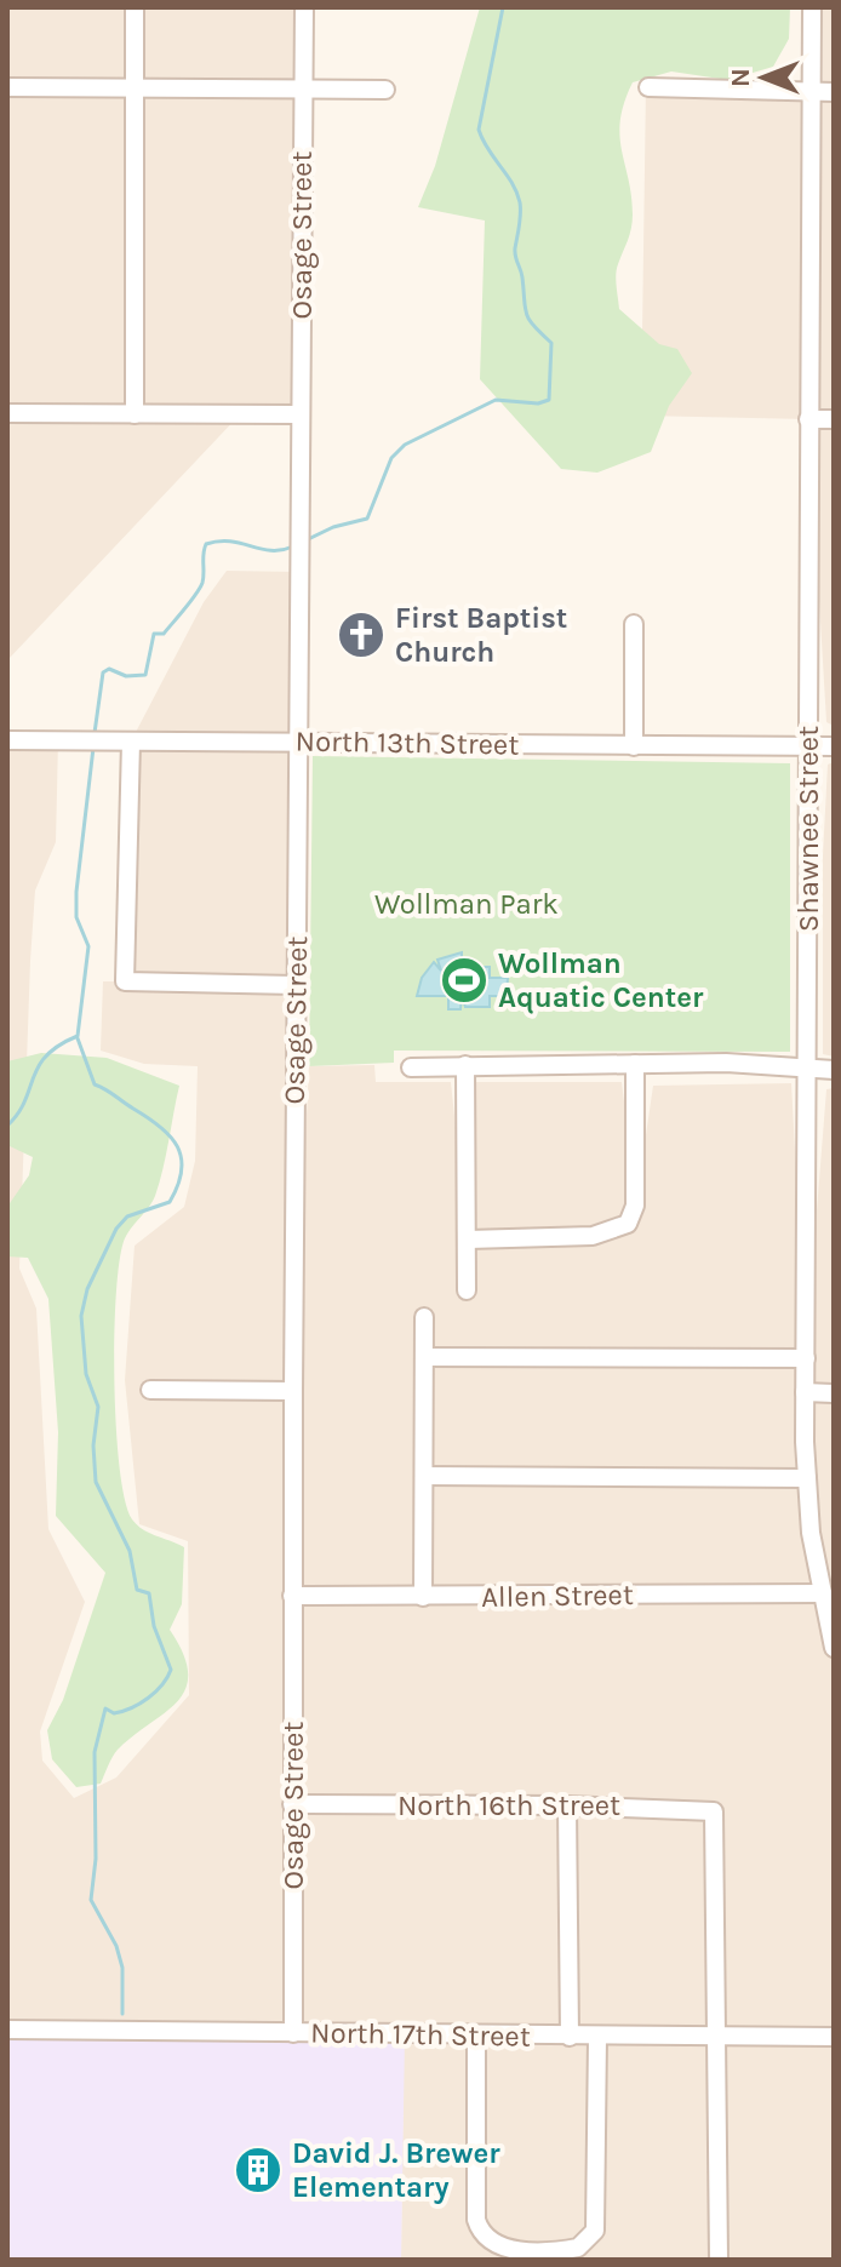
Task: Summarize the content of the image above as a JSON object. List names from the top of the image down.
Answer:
{
  "streets": {
    "street": [
      "Osage Street",
      "North 13th Street",
      "Shawnee Street",
      "Allen Street",
      "North 16th Street",
      "North 17th Street"
    ]
  },
  "crossings": [
    ["Osage Street", "North 13th Street"],
    ["Osage Street", "Allen Street"],
    ["Osage Street", "North 16th Street"],
    ["Osage Street", "North 17th Street"],
    ["North 13th Street", "Shawnee Street"],
    ["Shawnee Street", "Allen Street"],
    ["North 16th Street", "North 17th Street"]
  ],
  "parks": ["Wollman Park"],
  "places": {
    "church": ["First Baptist Church"],
    "sports": ["Wollman Aquatic Center"],
    "building": ["David J. Brewer Elementary"]
  },
  "north": "left"
}
